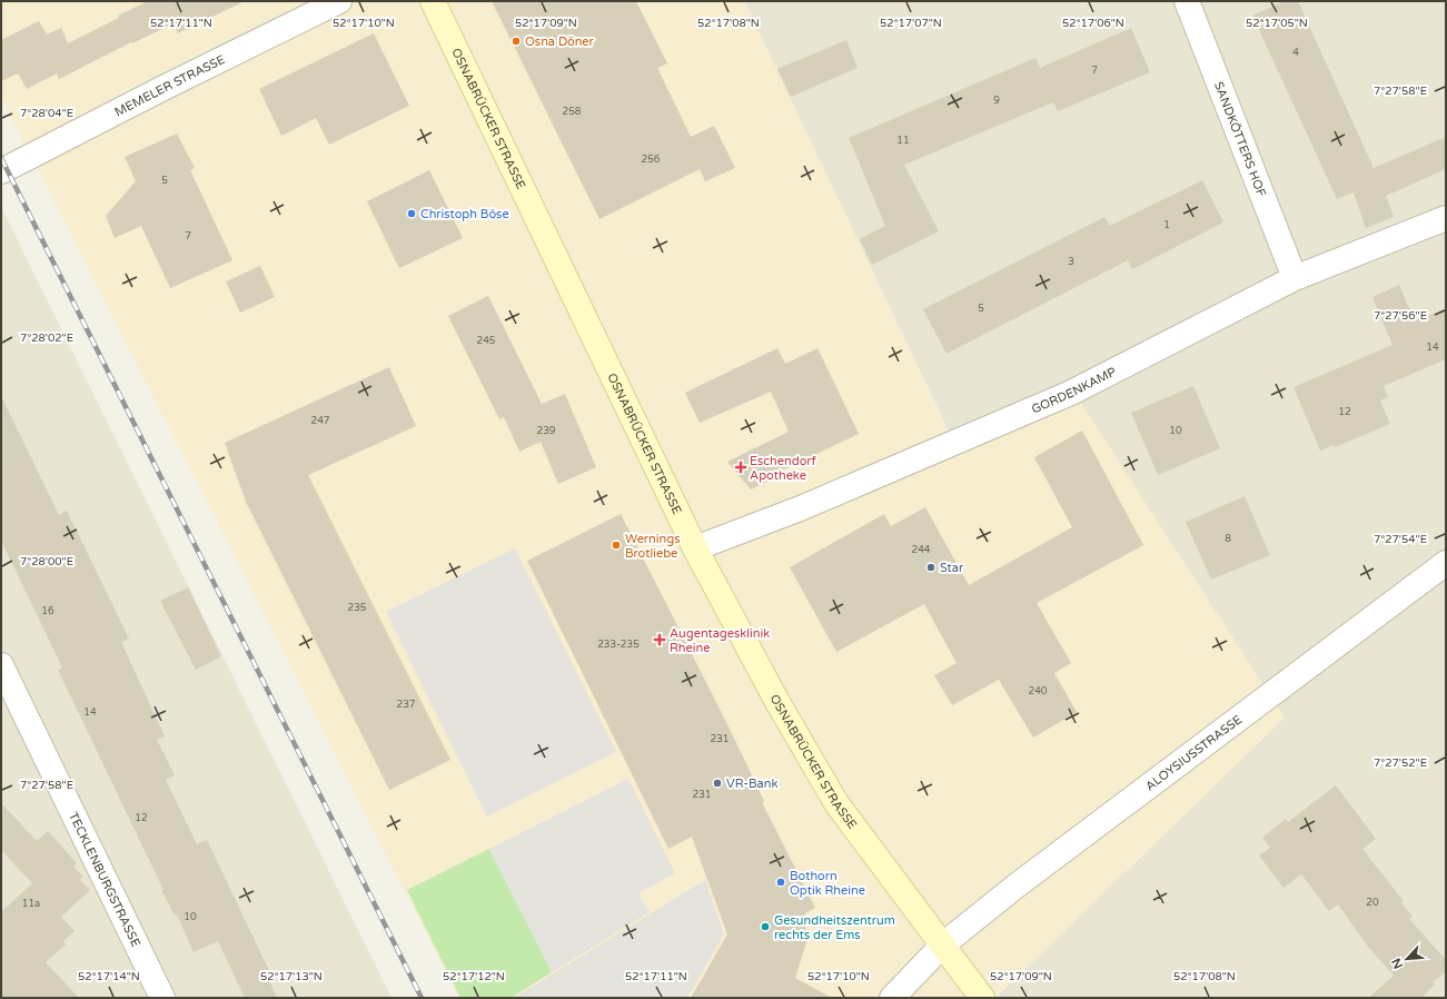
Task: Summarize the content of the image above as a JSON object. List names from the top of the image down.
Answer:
{
  "streets": {
    "main road": ["OSNABRÜCKER STRASSE"],
    "street": [
      "MEMELER STRASSE",
      "SANDKÖTTERS HOF",
      "GORDENKAMP",
      "ALOYSIUSSTRASSE",
      "TECKLENBURGSTRASSE"
    ]
  },
  "crossings": [
    ["OSNABRÜCKER STRASSE", "GORDENKAMP"],
    ["OSNABRÜCKER STRASSE", "ALOYSIUSSTRASSE"],
    ["SANDKÖTTERS HOF", "GORDENKAMP"]
  ],
  "places": {
    "other": [
      "Osna Döner",
      "Christoph Böse",
      "Wernings Brotliebe",
      "Star",
      "VR-Bank",
      "Bothorn Optik Rheine",
      "Gesundheitszentrum rechts der Ems"
    ],
    "health": ["Eschendorf Apotheke", "Augentagesklinik Rheine"]
  },
  "house_numbers": [
    "4",
    "7",
    "9",
    "258",
    "11",
    "256",
    "5",
    "1",
    "7",
    "3",
    "5",
    "245",
    "14",
    "12",
    "247",
    "239",
    "10",
    "8",
    "244",
    "235",
    "16",
    "233-235",
    "240",
    "237",
    "14",
    "231",
    "231",
    "12",
    "20",
    "11a",
    "10"
  ],
  "north": "bottom left",
  "coordinates": [
    "52°17'11\"N",
    "52°17'10\"N",
    "52°17'09\"N",
    "52°17'08\"N",
    "52°17'07\"N",
    "52°17'06\"N",
    "52°17'05\"N",
    "7°27'58\"E",
    "7°28'04\"E",
    "7°27'56\"E",
    "7°28'02\"E",
    "7°27'54\"E",
    "7°28'00\"E",
    "7°27'52\"E",
    "52°17'14\"N",
    "52°17'13\"N",
    "52°17'12\"N"
  ]
}
